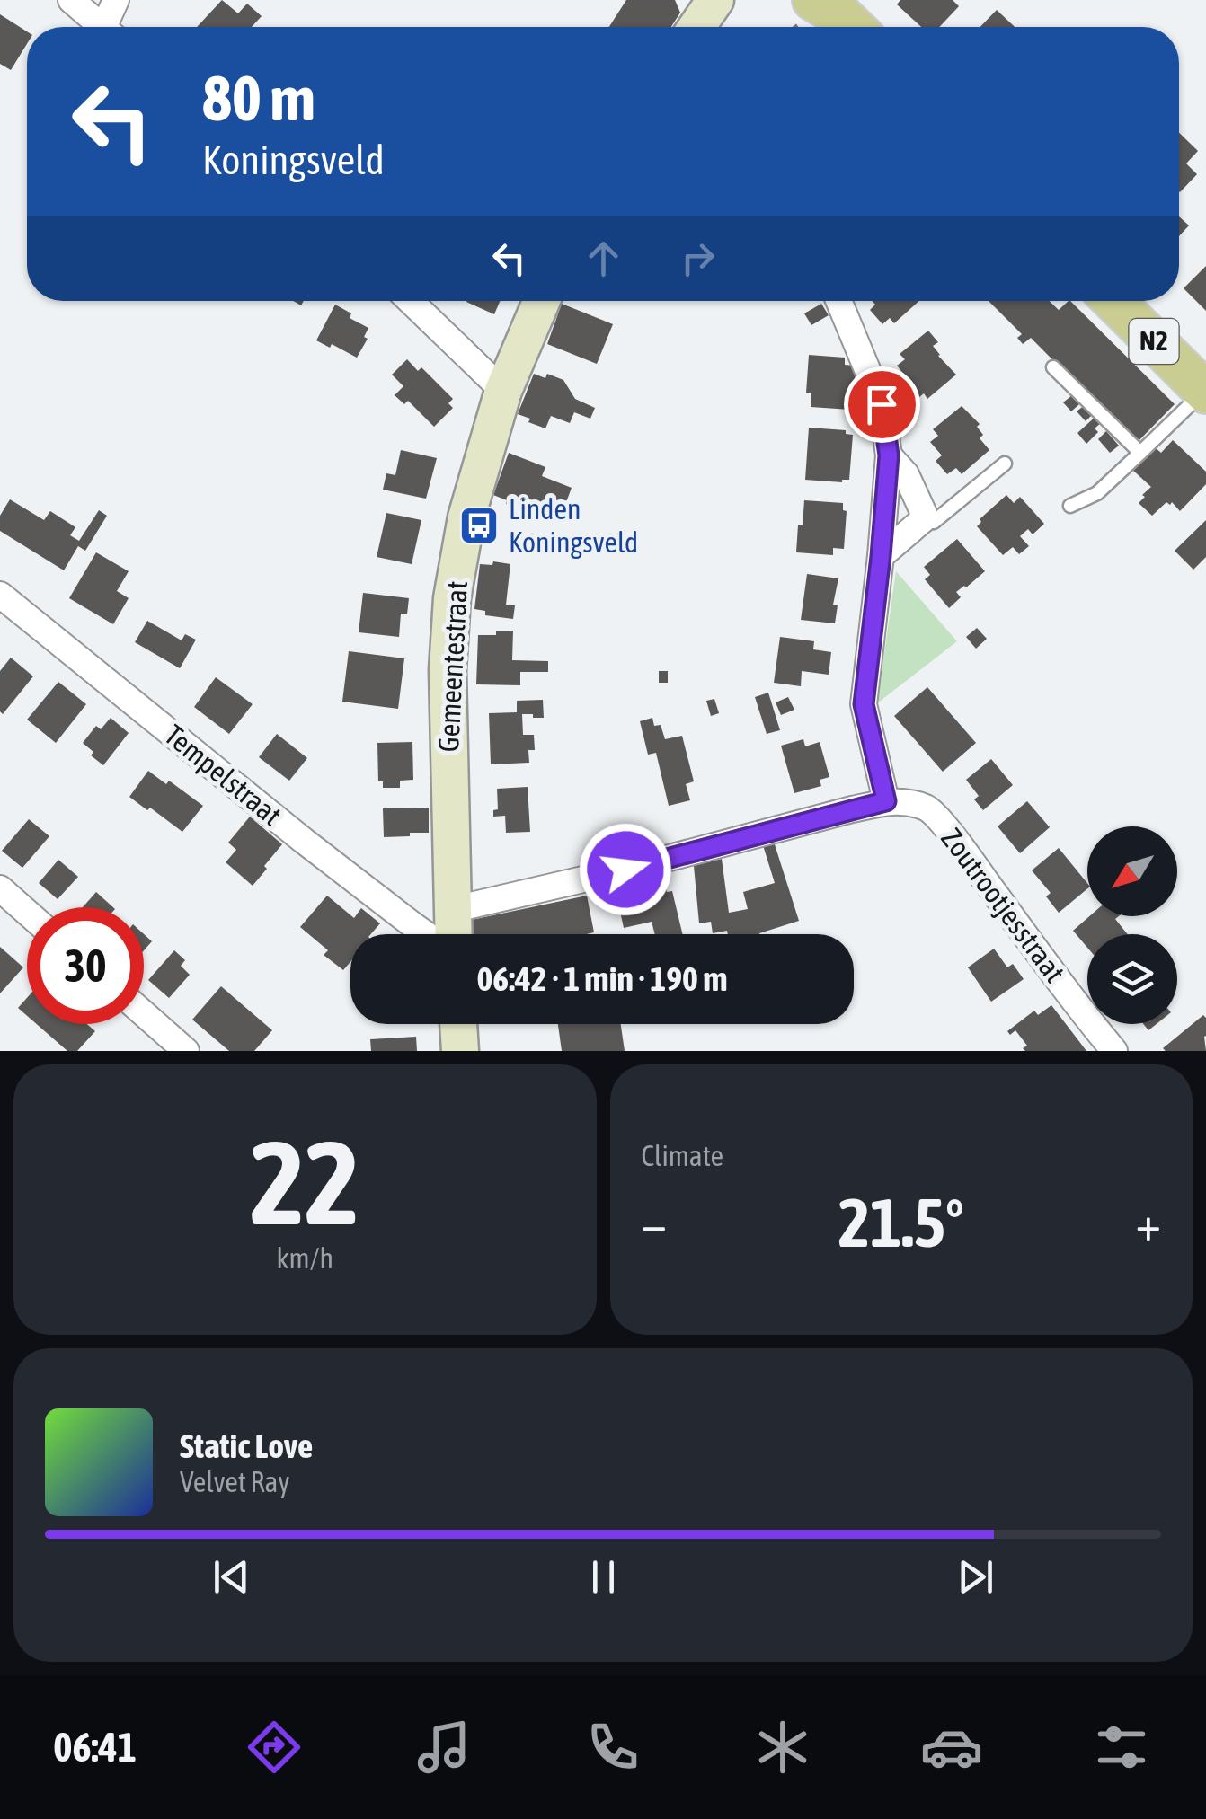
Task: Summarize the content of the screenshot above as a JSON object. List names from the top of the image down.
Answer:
{
  "streets": {
    "main road": ["N2"],
    "street": ["Gemeentestraat", "Tempelstraat", "Zoutrootjesstraat"]
  },
  "places": {
    "bus stop": ["Linden Koningsveld"]
  },
  "north": "bottom left",
  "page": {
    "turn": ["80 m", "Koningsveld"],
    "limit": "30",
    "trip": "06:42 · 1 min · 190 m",
    "tile": [
      ["22", "km/h"],
      "Climate"
    ],
    "heat": ["−", "21.5°", "+"],
    "song": ["Static Love", "Velvet Ray"],
    "tabs": "06:41"
  }
}
